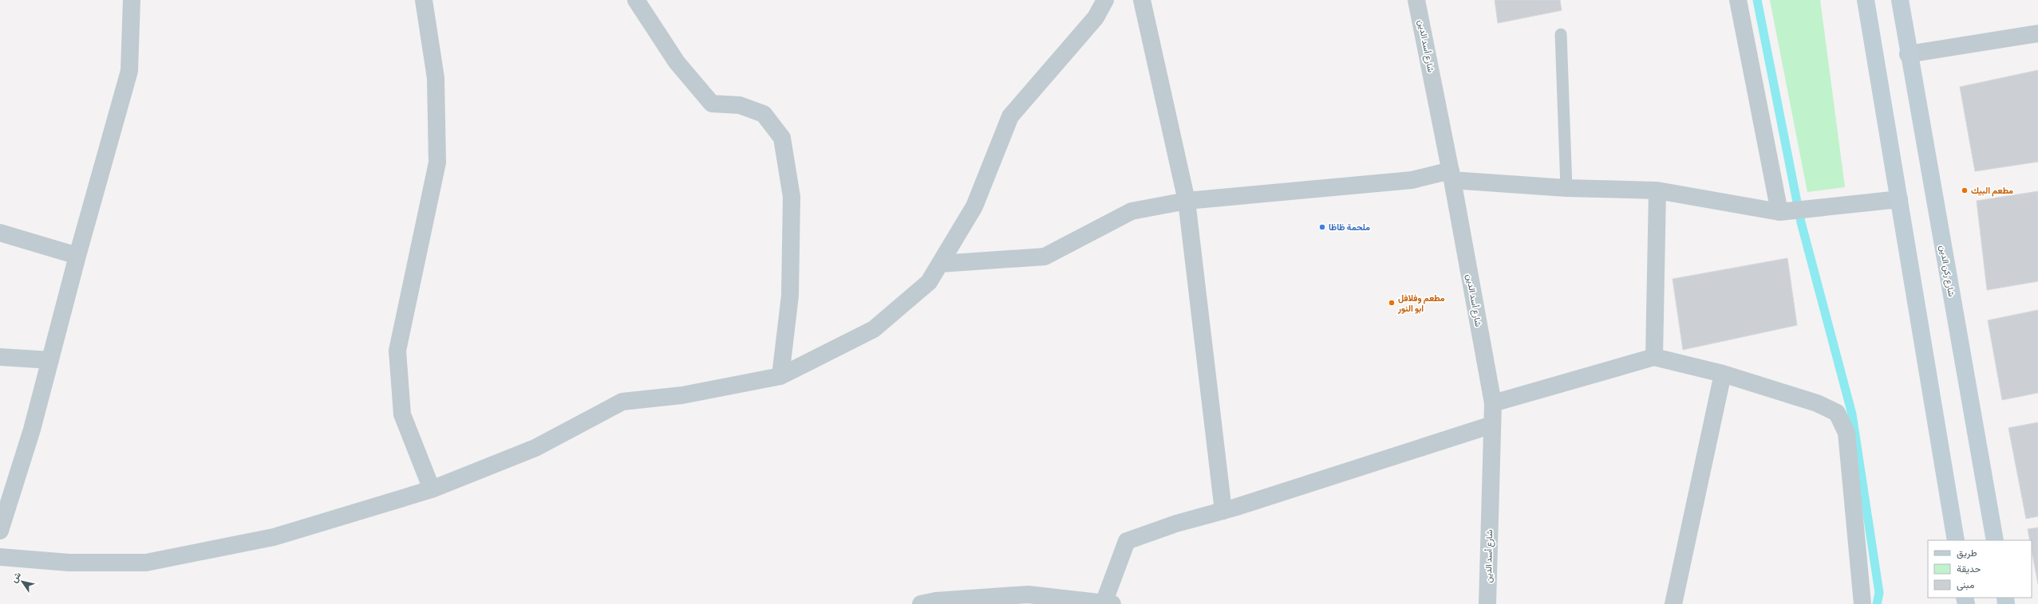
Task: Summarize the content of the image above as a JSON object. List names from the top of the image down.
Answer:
{
  "streets": {
    "main road": ["شارع ركن الدين"],
    "street": ["شارع أسد الدين"]
  },
  "places": ["مطعم البيك", "ملحمة ظاظا", "مطعم وفلافل ابو النور"],
  "legend": ["طريق", "حديقة", "مبنى"],
  "north": "top left"
}
